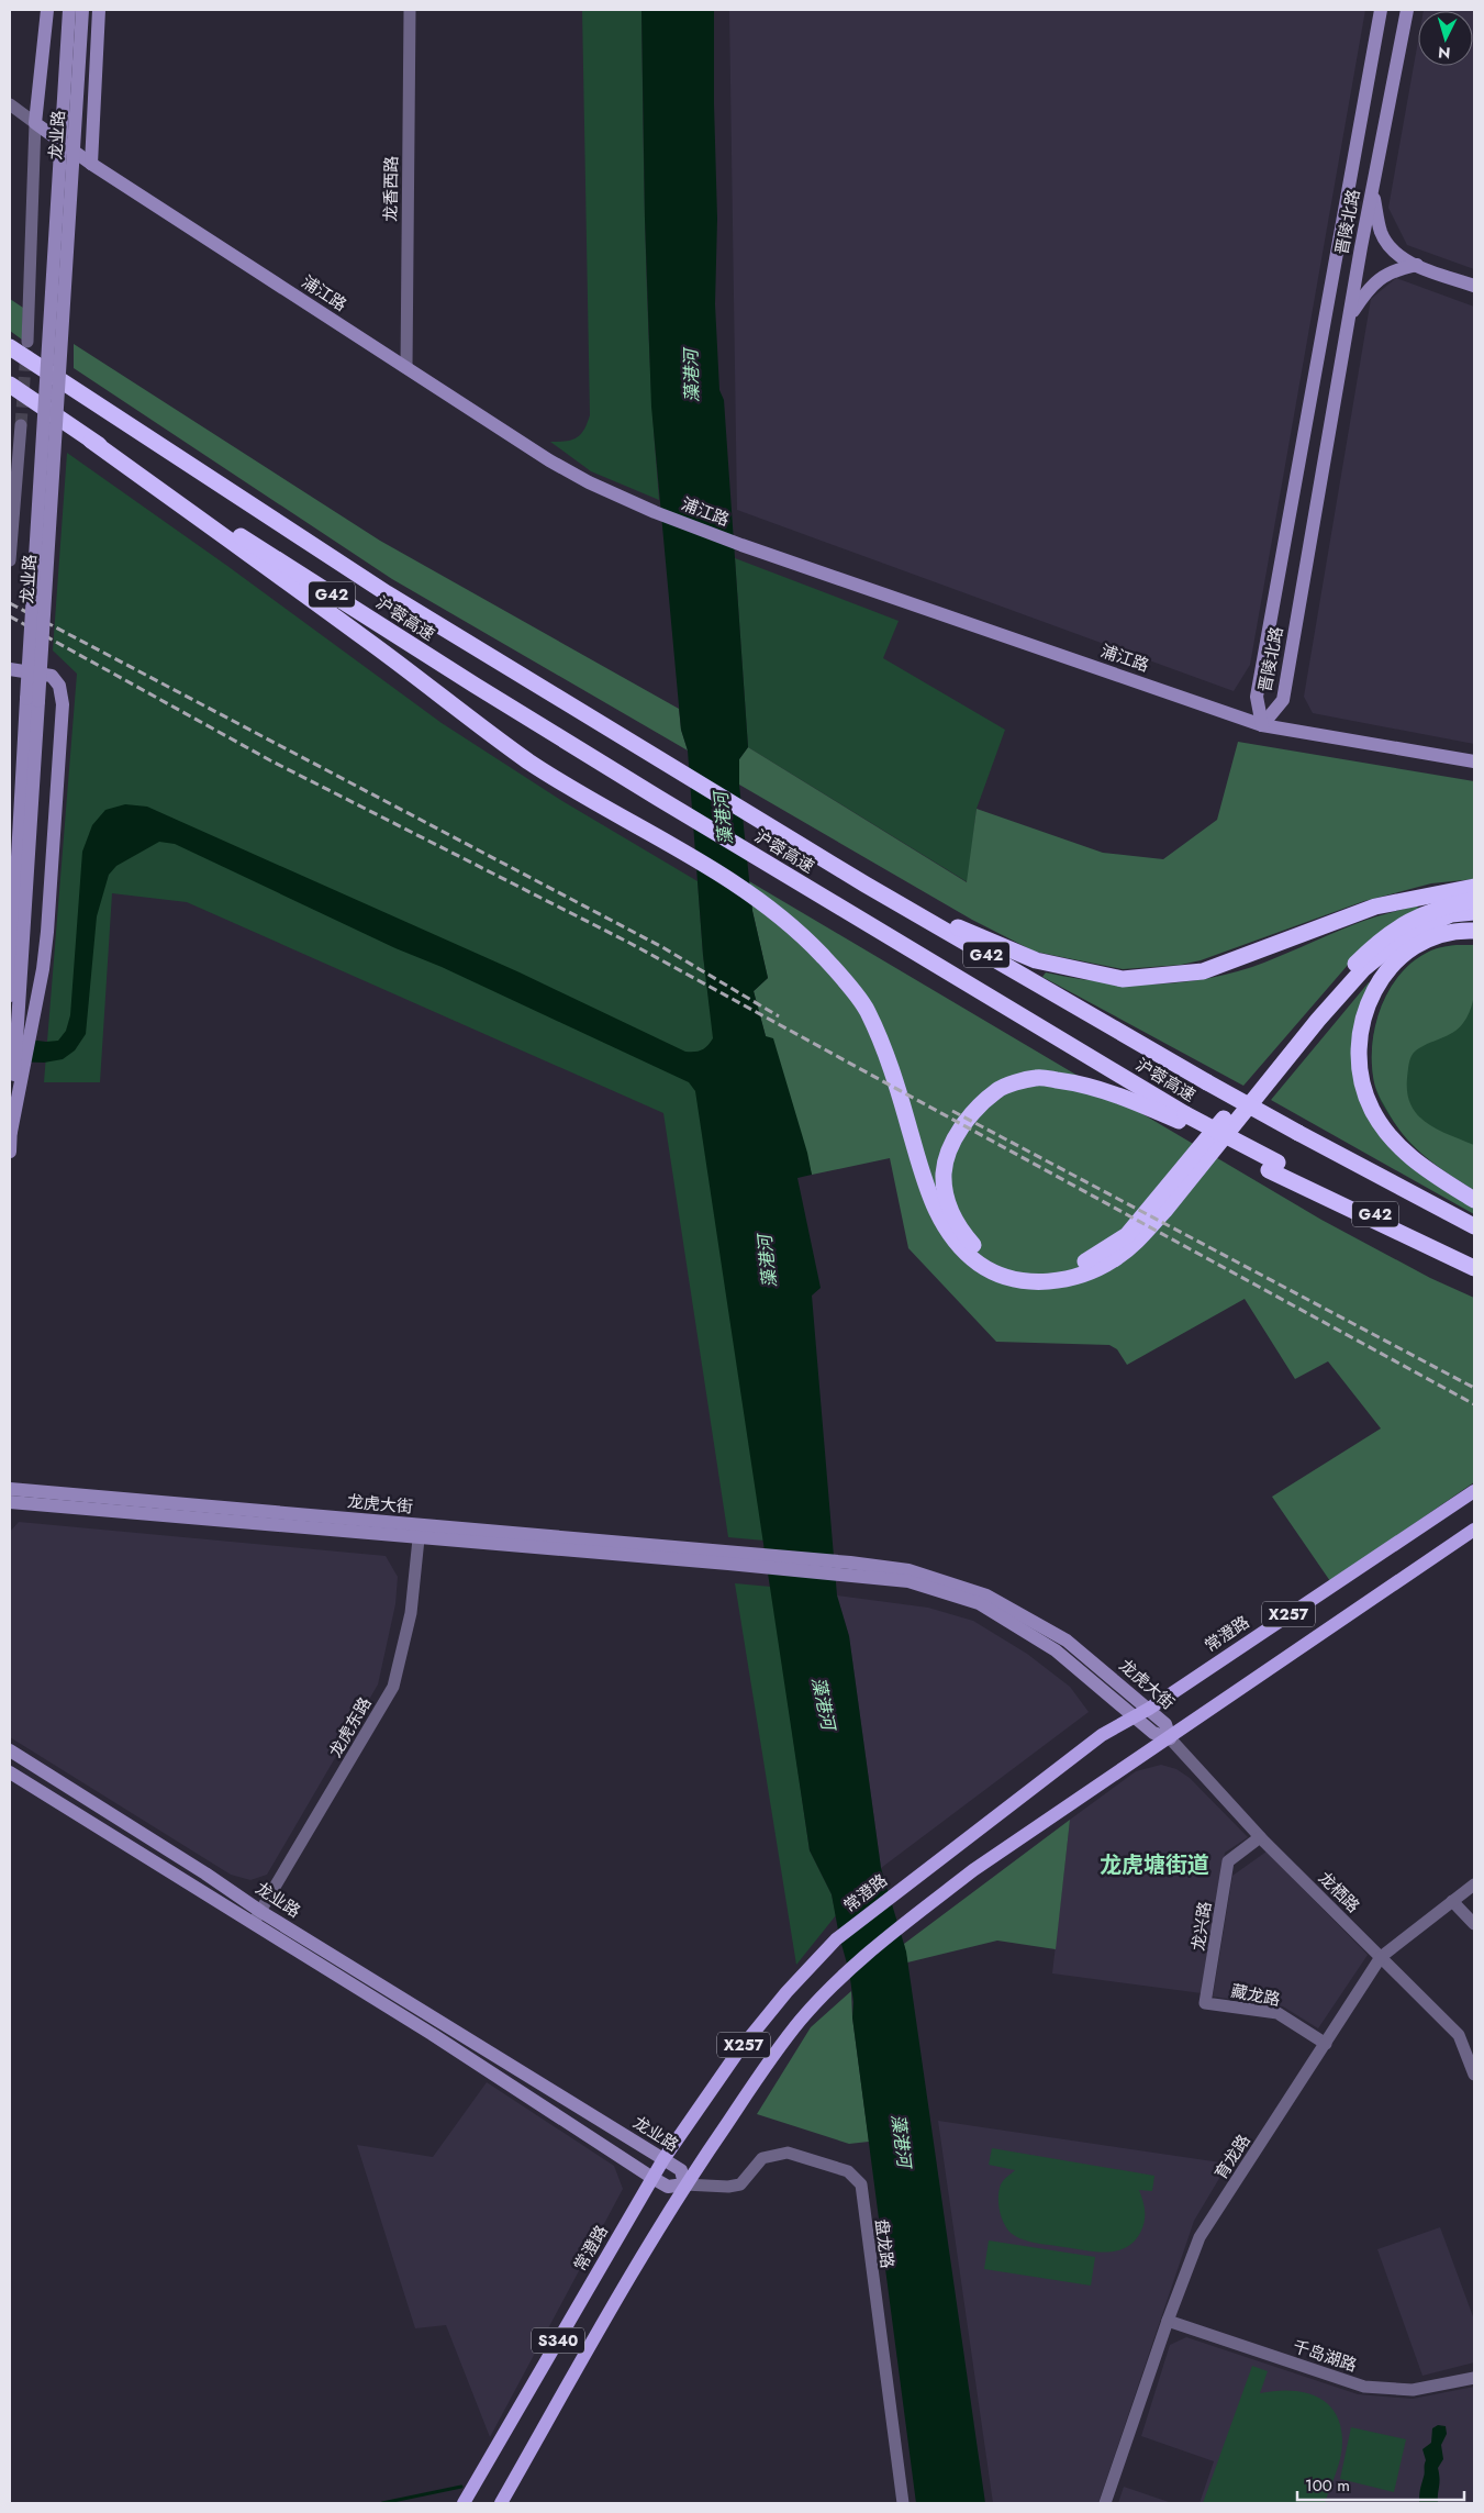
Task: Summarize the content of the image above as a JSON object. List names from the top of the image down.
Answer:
{
  "streets": {
    "highway": ["G42", "沪蓉高速"],
    "main road": ["X257", "常澄路", "S340"],
    "street": [
      "龙业路",
      "龙香西路",
      "晋陵北路",
      "浦江路",
      "龙虎大街",
      "龙虎东路",
      "龙栖路",
      "龙兴路",
      "藏龙路",
      "育龙路",
      "盘龙路",
      "千岛湖路"
    ]
  },
  "crossings": [
    ["龙业路", "X257"],
    ["龙业路", "常澄路"],
    ["龙业路", "龙虎东路"],
    ["龙业路", "盘龙路"],
    ["龙业路", "S340"],
    ["龙香西路", "浦江路"],
    ["晋陵北路", "浦江路"],
    ["龙虎大街", "X257"],
    ["龙虎大街", "常澄路"],
    ["龙虎大街", "龙虎东路"],
    ["龙虎大街", "龙栖路"],
    ["X257", "龙栖路"],
    ["X257", "盘龙路"],
    ["X257", "S340"],
    ["龙栖路", "龙兴路"],
    ["龙栖路", "育龙路"],
    ["龙兴路", "藏龙路"],
    ["藏龙路", "育龙路"],
    ["育龙路", "千岛湖路"],
    ["盘龙路", "S340"]
  ],
  "districts": ["龙虎塘街道"],
  "water": ["藻港河"],
  "scale_bar": "100 m",
  "north": "bottom"
}
